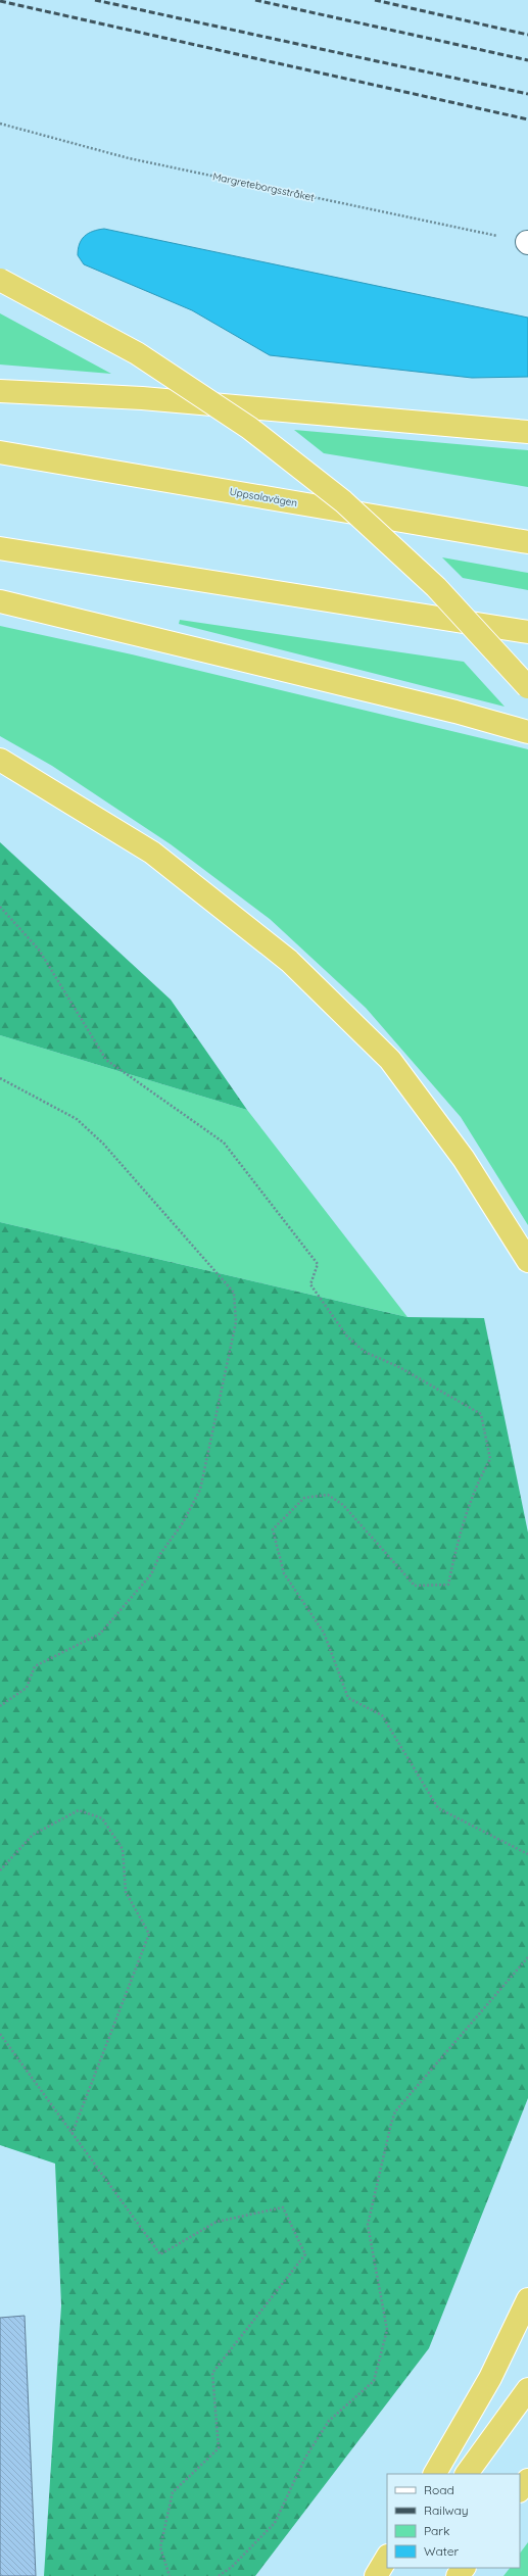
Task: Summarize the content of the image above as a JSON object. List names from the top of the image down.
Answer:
{
  "streets": {
    "highway": ["Uppsalavägen"],
    "path": ["Margreteborgsstråket"]
  },
  "legend": [
    "Road",
    "Railway",
    "Park",
    "Water"
  ]
}
